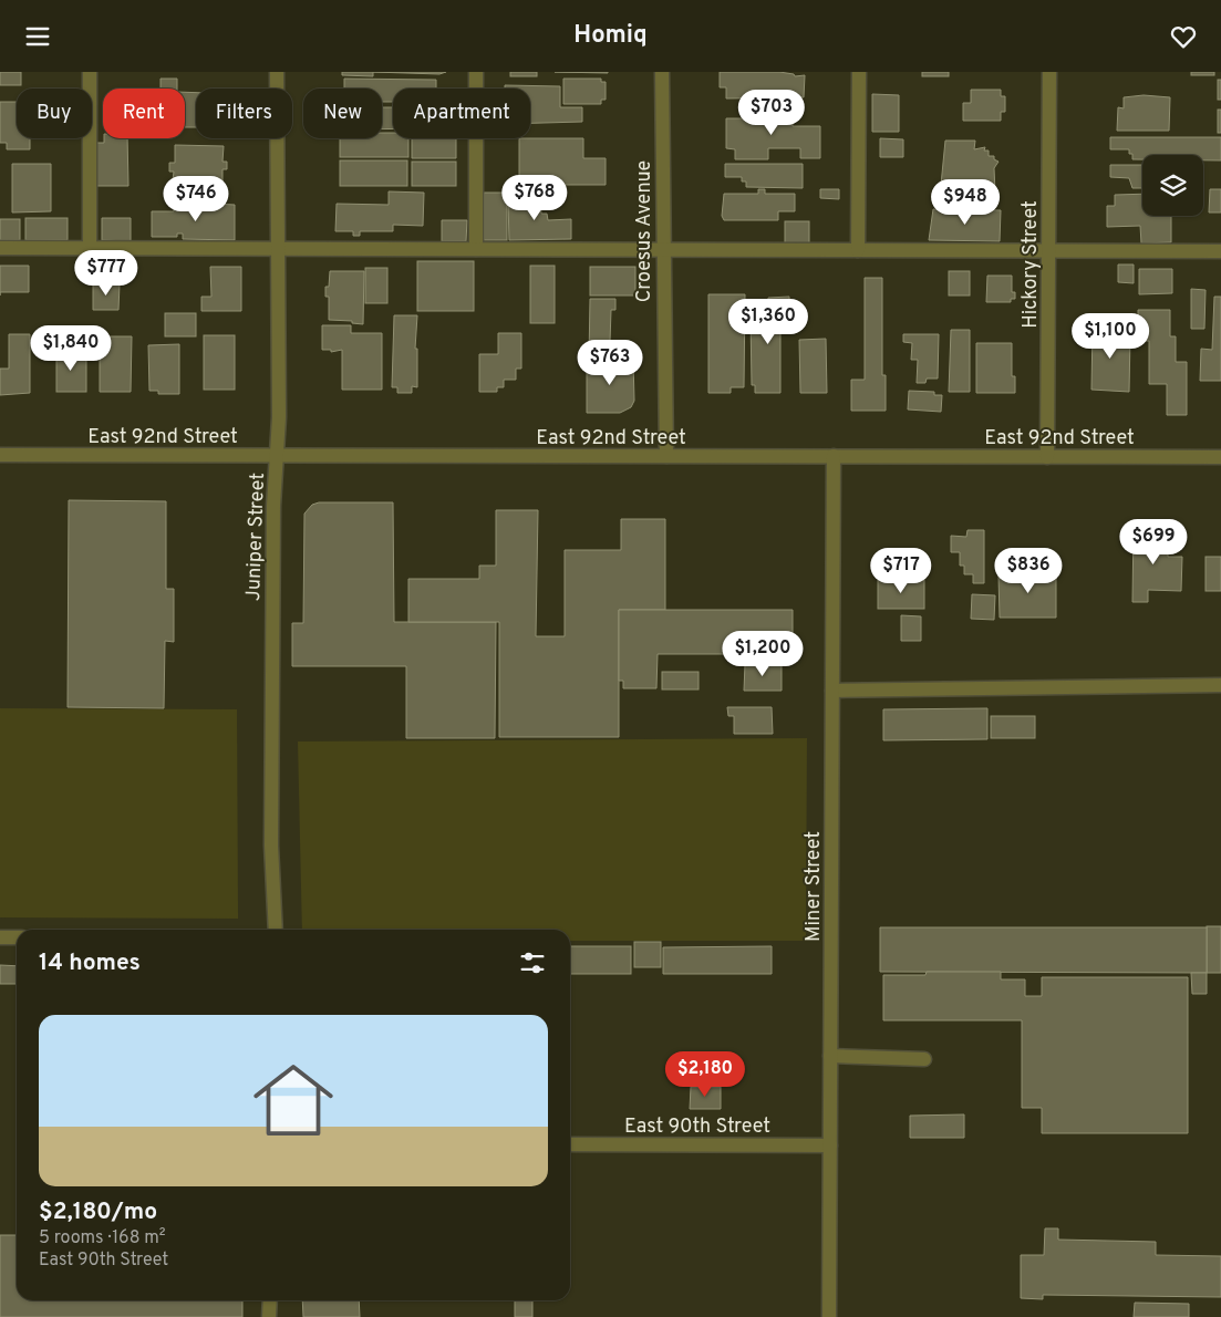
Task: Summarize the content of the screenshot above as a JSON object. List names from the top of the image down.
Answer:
{
  "streets": {
    "street": [
      "Croesus Avenue",
      "Hickory Street",
      "East 92nd Street",
      "Juniper Street",
      "Miner Street",
      "East 90th Street"
    ]
  },
  "crossings": [
    ["Croesus Avenue", "East 92nd Street"],
    ["Hickory Street", "East 92nd Street"],
    ["East 92nd Street", "Juniper Street"],
    ["East 92nd Street", "Miner Street"],
    ["Miner Street", "East 90th Street"]
  ],
  "page": {
    "header": "Homiq",
    "chip": [
      "Buy",
      "Rent",
      "Filters",
      "New",
      "Apartment"
    ],
    "price": [
      "$703",
      "$768",
      "$746",
      "$948",
      "$777",
      "$1,360",
      "$1,100",
      "$1,840",
      "$763",
      "$699",
      "$717",
      "$836",
      "$1,200",
      "$2,180"
    ],
    "heading": "14 homes",
    "list": [
      {
        "name": "$2,180/mo",
        "note": "5 rooms · 168 m² · East 90th Street"
      }
    ]
  }
}
